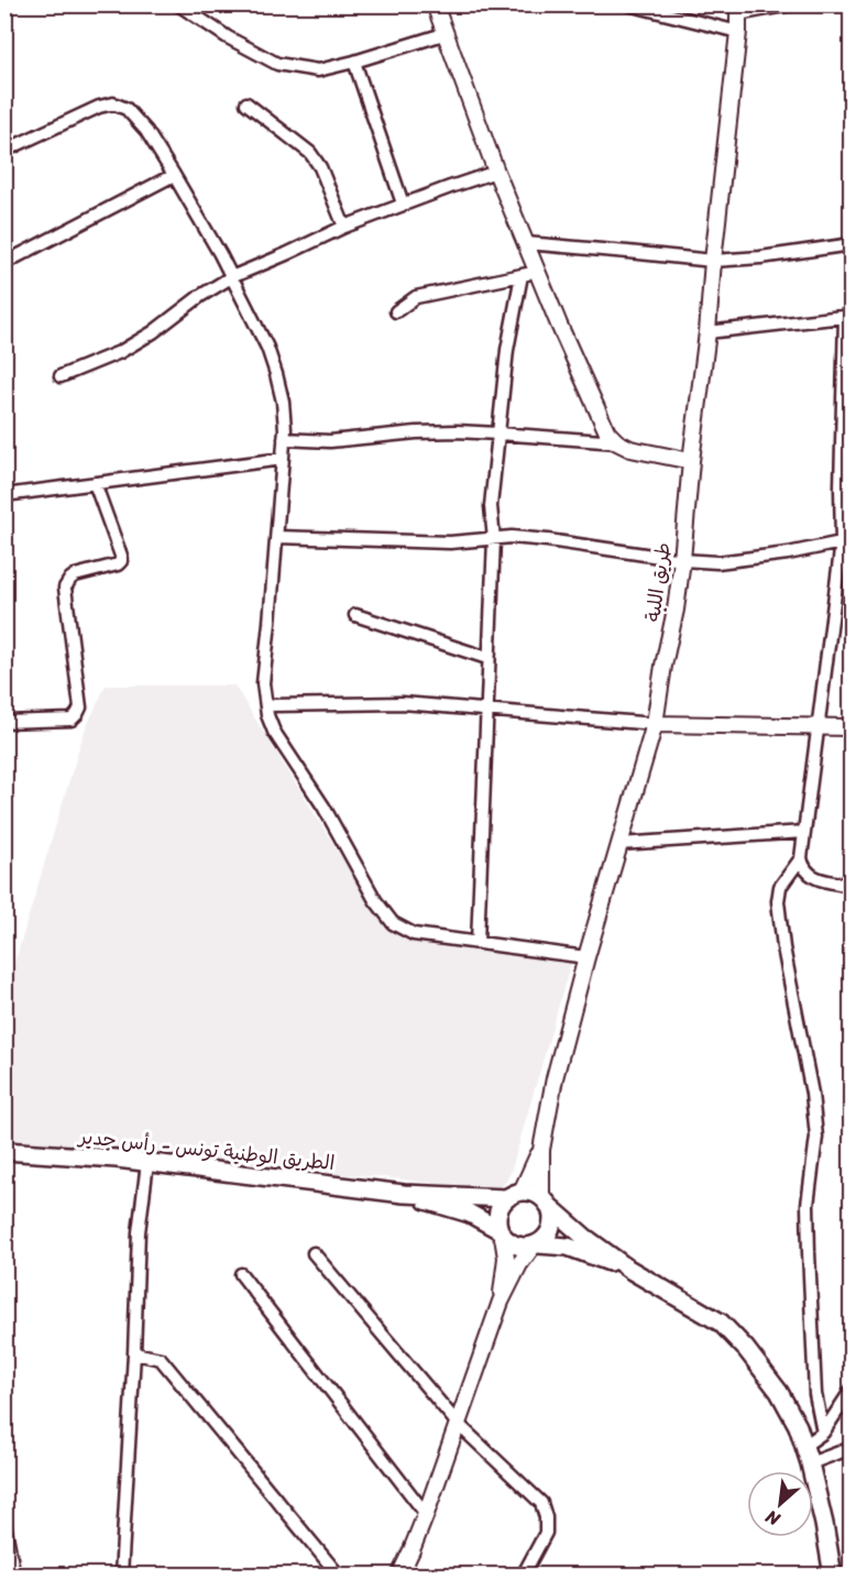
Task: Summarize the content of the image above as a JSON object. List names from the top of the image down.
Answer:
{
  "streets": {
    "main road": ["الطريق الوطنية تونس - رأس جدير"],
    "street": ["طريق اللبة"]
  },
  "crossings": [
    ["طريق اللبة", "الطريق الوطنية تونس - رأس جدير"]
  ],
  "north": "bottom left"
}
